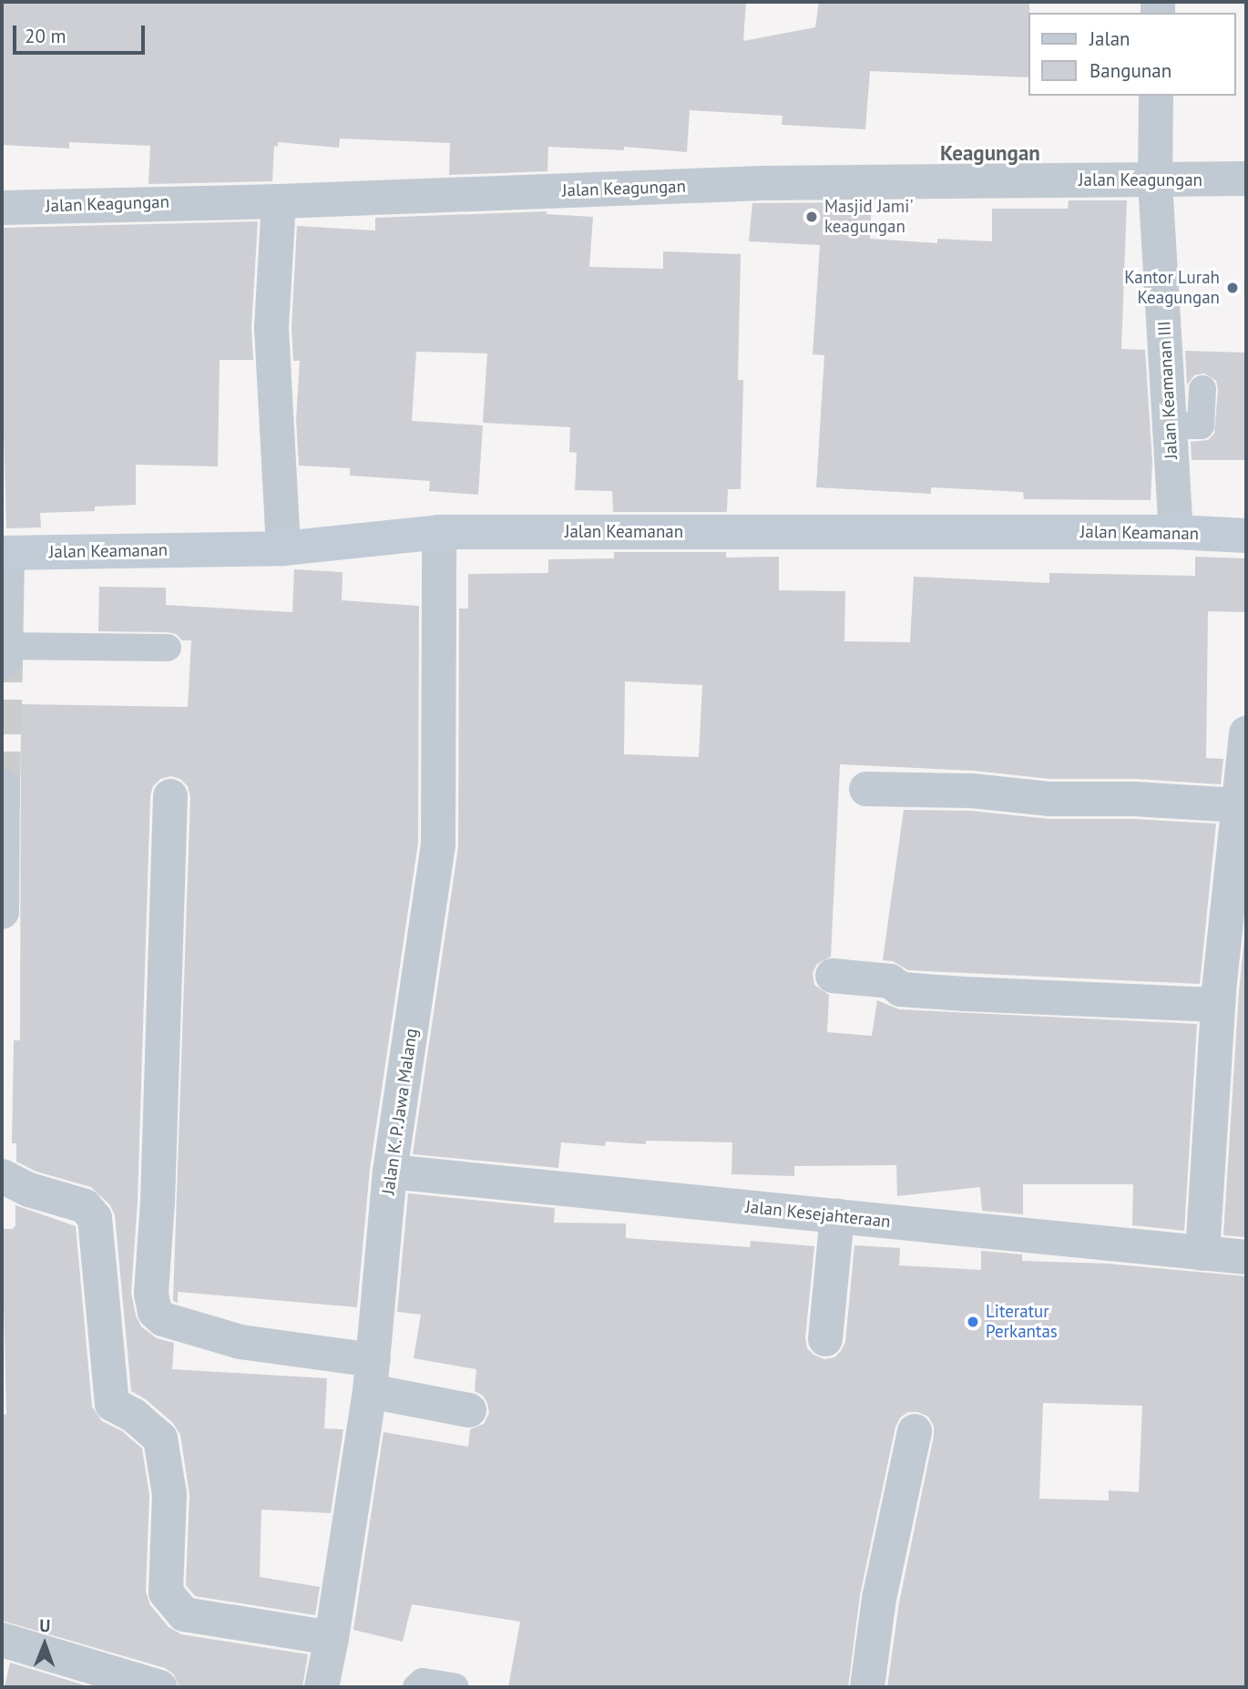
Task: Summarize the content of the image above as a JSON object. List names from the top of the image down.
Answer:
{
  "streets": {
    "street": [
      "Jalan Keagungan",
      "Jalan Keamanan III",
      "Jalan Keamanan",
      "Jalan K. P. Jawa Malang",
      "Jalan Kesejahteraan"
    ]
  },
  "crossings": [
    ["Jalan Keagungan", "Jalan Keamanan III"],
    ["Jalan Keamanan III", "Jalan Keamanan"],
    ["Jalan Keamanan", "Jalan K. P. Jawa Malang"],
    ["Jalan K. P. Jawa Malang", "Jalan Kesejahteraan"]
  ],
  "districts": ["Keagungan"],
  "places": ["Masjid Jami' keagungan", "Kantor Lurah Keagungan", "Literatur Perkantas"],
  "legend": ["Jalan", "Bangunan"],
  "scale_bar": "20 m",
  "north": "top"
}
